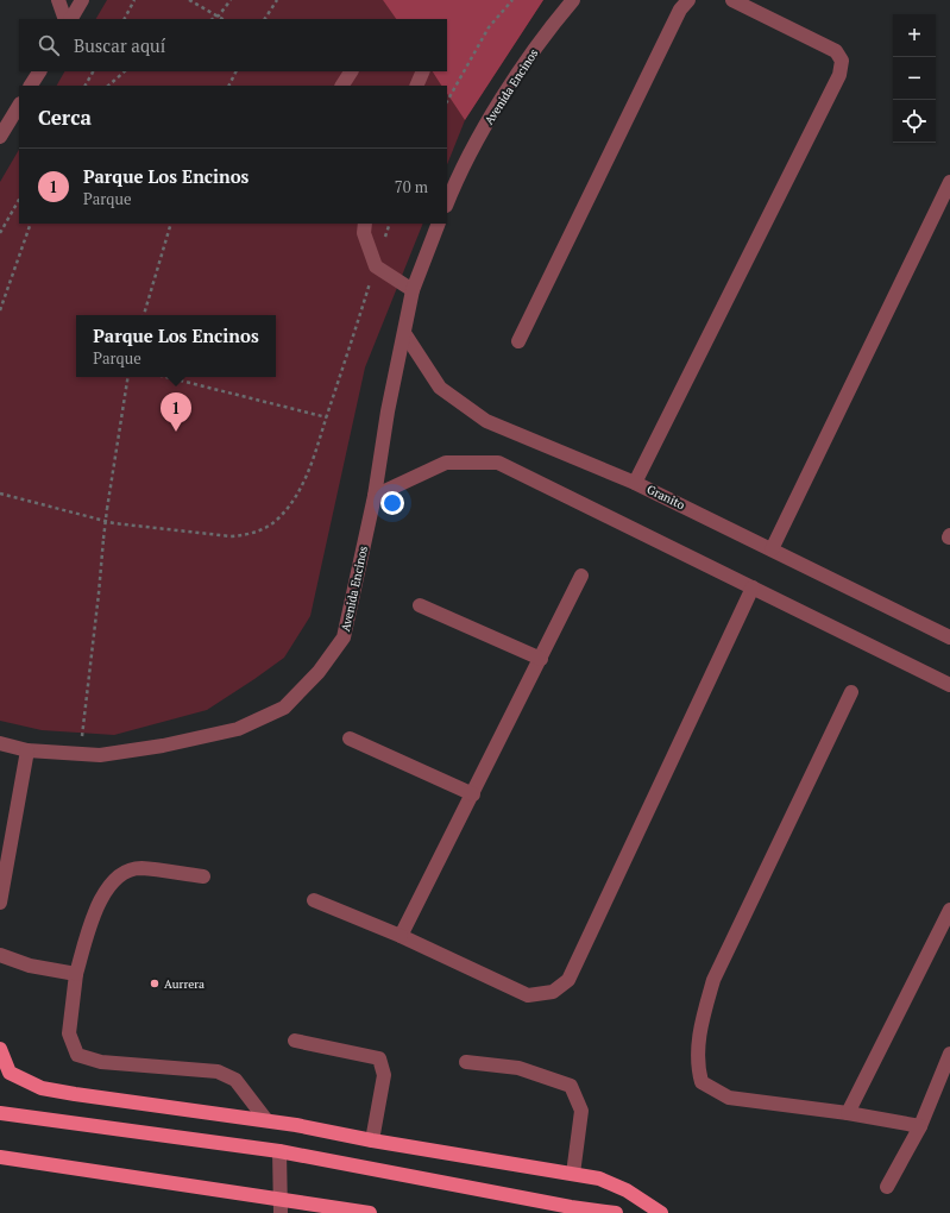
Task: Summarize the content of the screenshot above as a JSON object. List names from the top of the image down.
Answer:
{
  "streets": {
    "street": ["Avenida Encinos", "Granito"]
  },
  "crossings": [
    ["Avenida Encinos", "Granito"]
  ],
  "places": ["Aurrera"],
  "page": {
    "map_buttons": ["+", "−"],
    "search": "Buscar aquí",
    "heading": "Cerca",
    "list": [
      {
        "mark": "1",
        "name": "Parque Los Encinos",
        "note": "Parque",
        "value": "70 m"
      }
    ],
    "popup": ["Parque Los Encinos", "Parque"],
    "pins": "1"
  }
}
